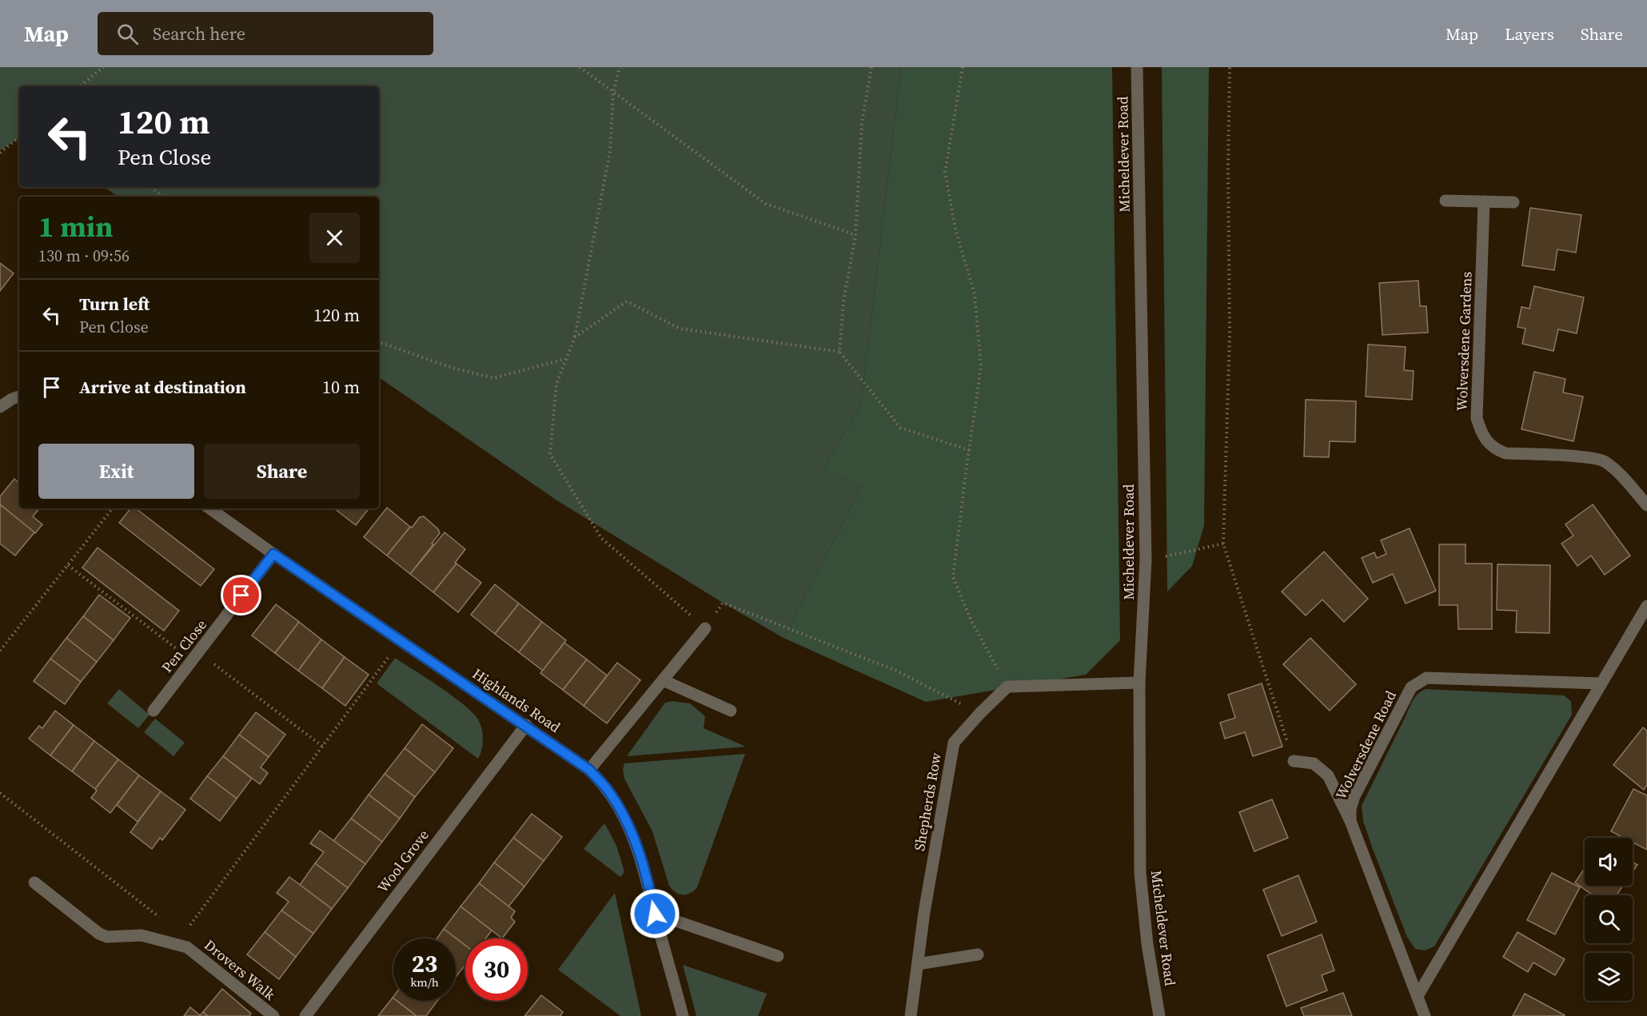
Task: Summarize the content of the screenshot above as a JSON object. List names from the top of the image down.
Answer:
{
  "streets": {
    "street": [
      "Micheldever Road",
      "Wolversdene Gardens",
      "Pen Close",
      "Highlands Road",
      "Wolversdene Road",
      "Shepherds Row",
      "Wool Grove",
      "Drovers Walk"
    ]
  },
  "crossings": [
    ["Pen Close", "Highlands Road"],
    ["Highlands Road", "Wool Grove"]
  ],
  "page": {
    "header": "Map",
    "search": "Search here",
    "nav": ["Map", "Layers", "Share"],
    "turn": ["120 m", "Pen Close"],
    "heading": ["1 min", "130 m · 09:56"],
    "list": [
      {
        "name": "Turn left",
        "note": "Pen Close",
        "value": "120 m"
      },
      {
        "name": "Arrive at destination",
        "value": "10 m"
      }
    ],
    "buttons": ["Exit", "Share"],
    "speed": "23 km/h",
    "limit": "30"
  }
}
